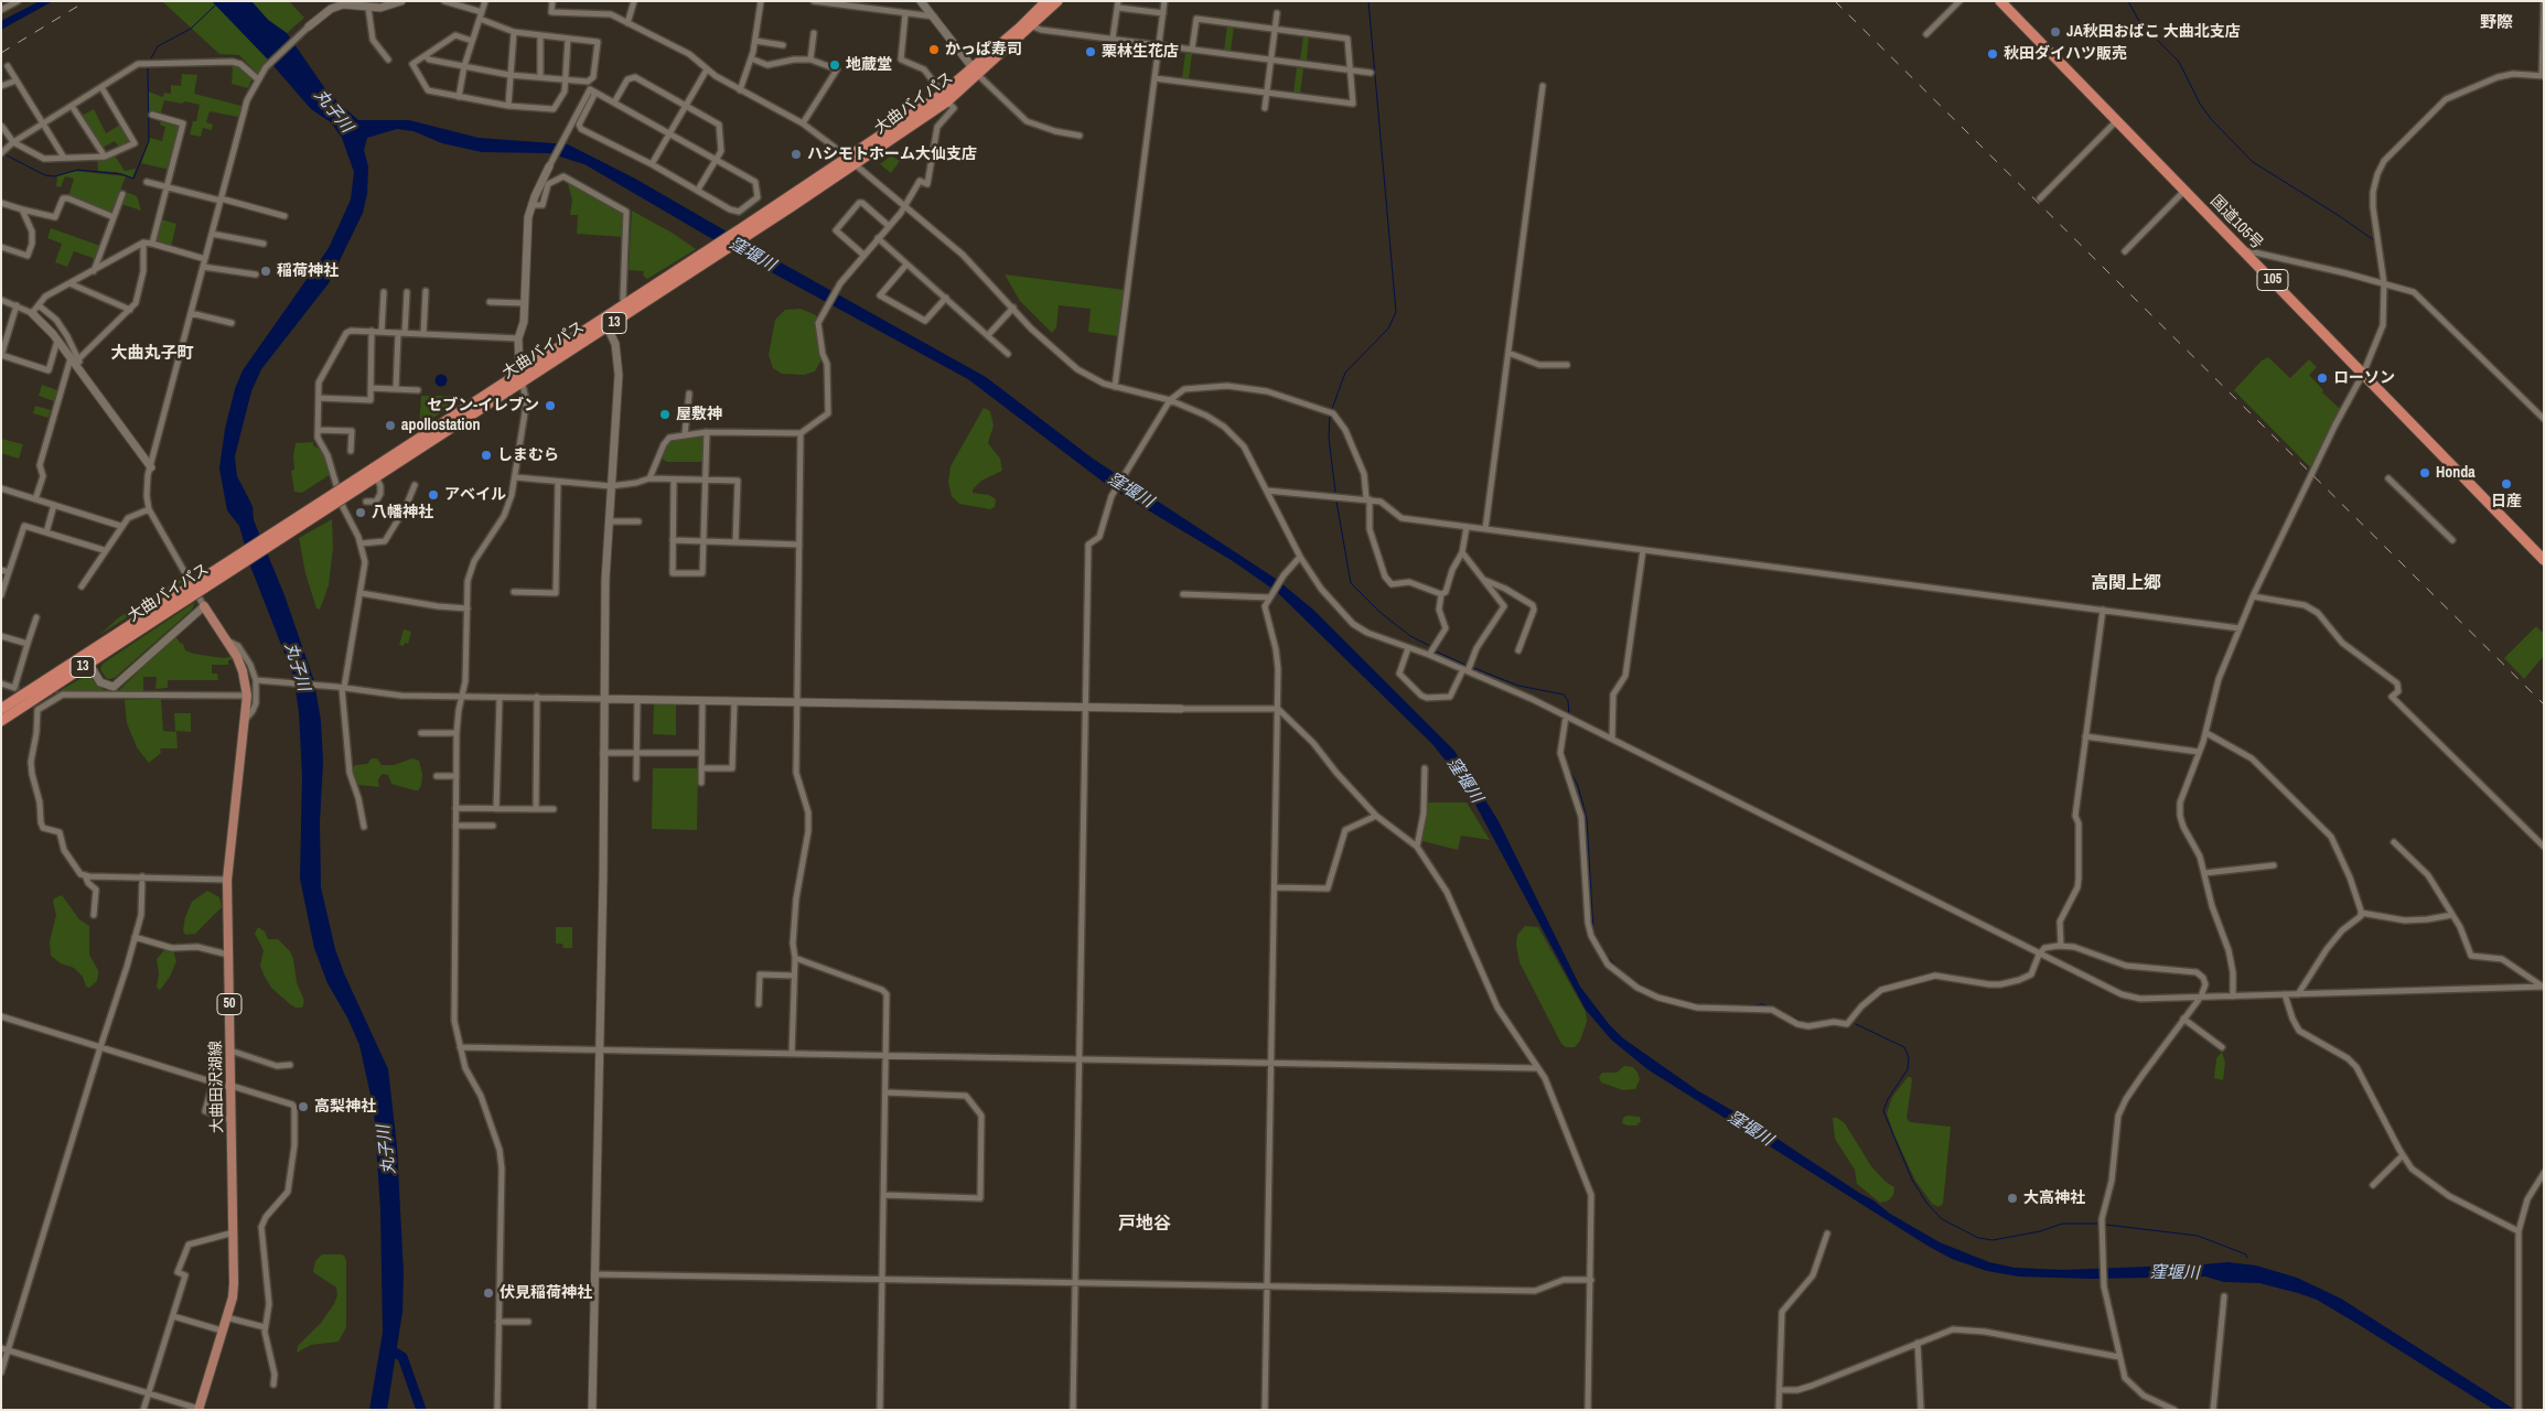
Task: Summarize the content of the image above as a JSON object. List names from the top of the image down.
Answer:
{
  "streets": {
    "highway": [
      "大曲バイパス",
      "国道105号",
      "105",
      "13"
    ],
    "main road": ["50", "大曲田沢湖線"]
  },
  "districts": [
    "野際",
    "大曲丸子町",
    "高関上郷",
    "戸地谷"
  ],
  "water": ["丸子川", "窪堰川"],
  "places": [
    "JA秋田おばこ 大曲北支店",
    "かっぱ寿司",
    "栗林生花店",
    "秋田ダイハツ販売",
    "地蔵堂",
    "ハシモトホーム大仙支店",
    "稲荷神社",
    "ローソン",
    "セブン-イレブン",
    "屋敷神",
    "apollostation",
    "しまむら",
    "Honda",
    "日産",
    "アベイル",
    "八幡神社",
    "高梨神社",
    "大高神社",
    "伏見稲荷神社"
  ]
}
